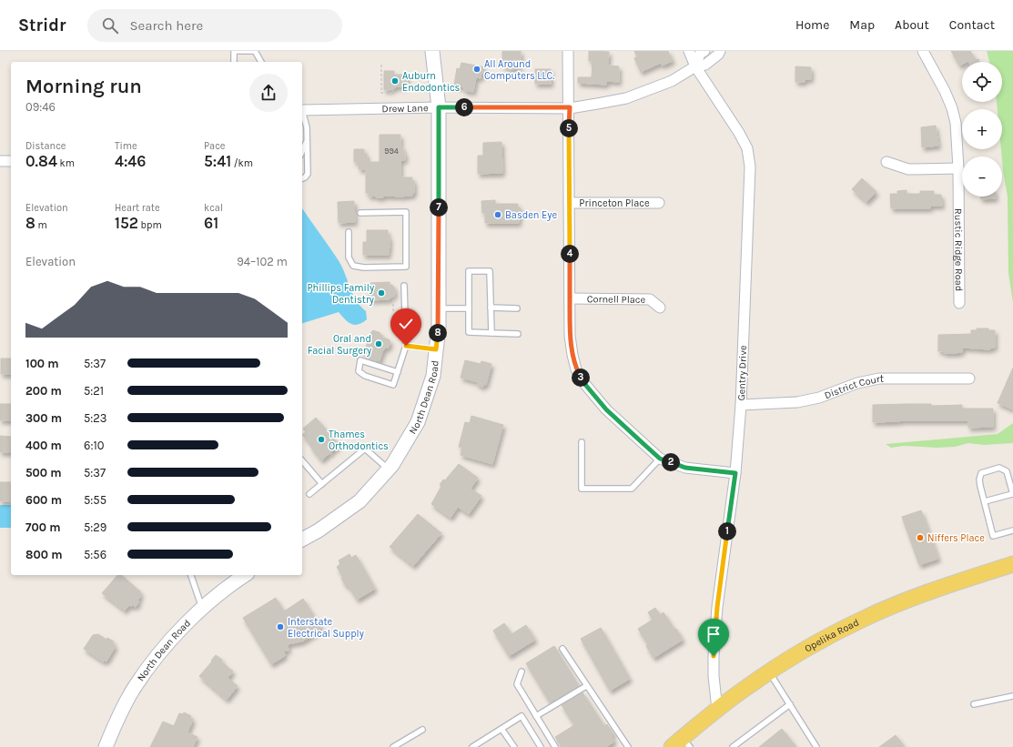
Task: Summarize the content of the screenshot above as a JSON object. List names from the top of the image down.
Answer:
{
  "streets": {
    "main road": ["Opelika Road"],
    "street": [
      "Drew Lane",
      "Princeton Place",
      "Rustic Ridge Road",
      "Cornell Place",
      "Gentry Drive",
      "District Court",
      "North Dean Road"
    ]
  },
  "crossings": [
    ["Drew Lane", "Gentry Drive"],
    ["Drew Lane", "North Dean Road"],
    ["Gentry Drive", "District Court"],
    ["Gentry Drive", "Opelika Road"]
  ],
  "places": [
    "All Around Computers LLC.",
    "Auburn Endodontics",
    "Basden Eye",
    "Phillips Family Dentistry",
    "Oral and Facial Surgery",
    "Thames Orthodontics",
    "Niffers Place",
    "Interstate Electrical Supply"
  ],
  "house_numbers": ["994"],
  "page": {
    "header": "Stridr",
    "search": "Search here",
    "nav": [
      "Home",
      "Map",
      "About",
      "Contact"
    ],
    "map_buttons": ["+", "−"],
    "heading": ["Morning run", "09:46"],
    "pins": [
      "6",
      "5",
      "7",
      "4",
      "8",
      "3",
      "2",
      "1"
    ],
    "stats": [
      ["Distance", "0.84 km"],
      ["Time", "4:46"],
      ["Pace", "5:41 /km"],
      ["Elevation", "8 m"],
      ["Heart rate", "152 bpm"],
      ["kcal", "61"]
    ],
    "chart": ["Elevation", "94–102 m"],
    "list": [
      {
        "name": "100 m",
        "note": "5:37"
      },
      {
        "name": "200 m",
        "note": "5:21"
      },
      {
        "name": "300 m",
        "note": "5:23"
      },
      {
        "name": "400 m",
        "note": "6:10"
      },
      {
        "name": "500 m",
        "note": "5:37"
      },
      {
        "name": "600 m",
        "note": "5:55"
      },
      {
        "name": "700 m",
        "note": "5:29"
      },
      {
        "name": "800 m",
        "note": "5:56"
      }
    ]
  }
}
